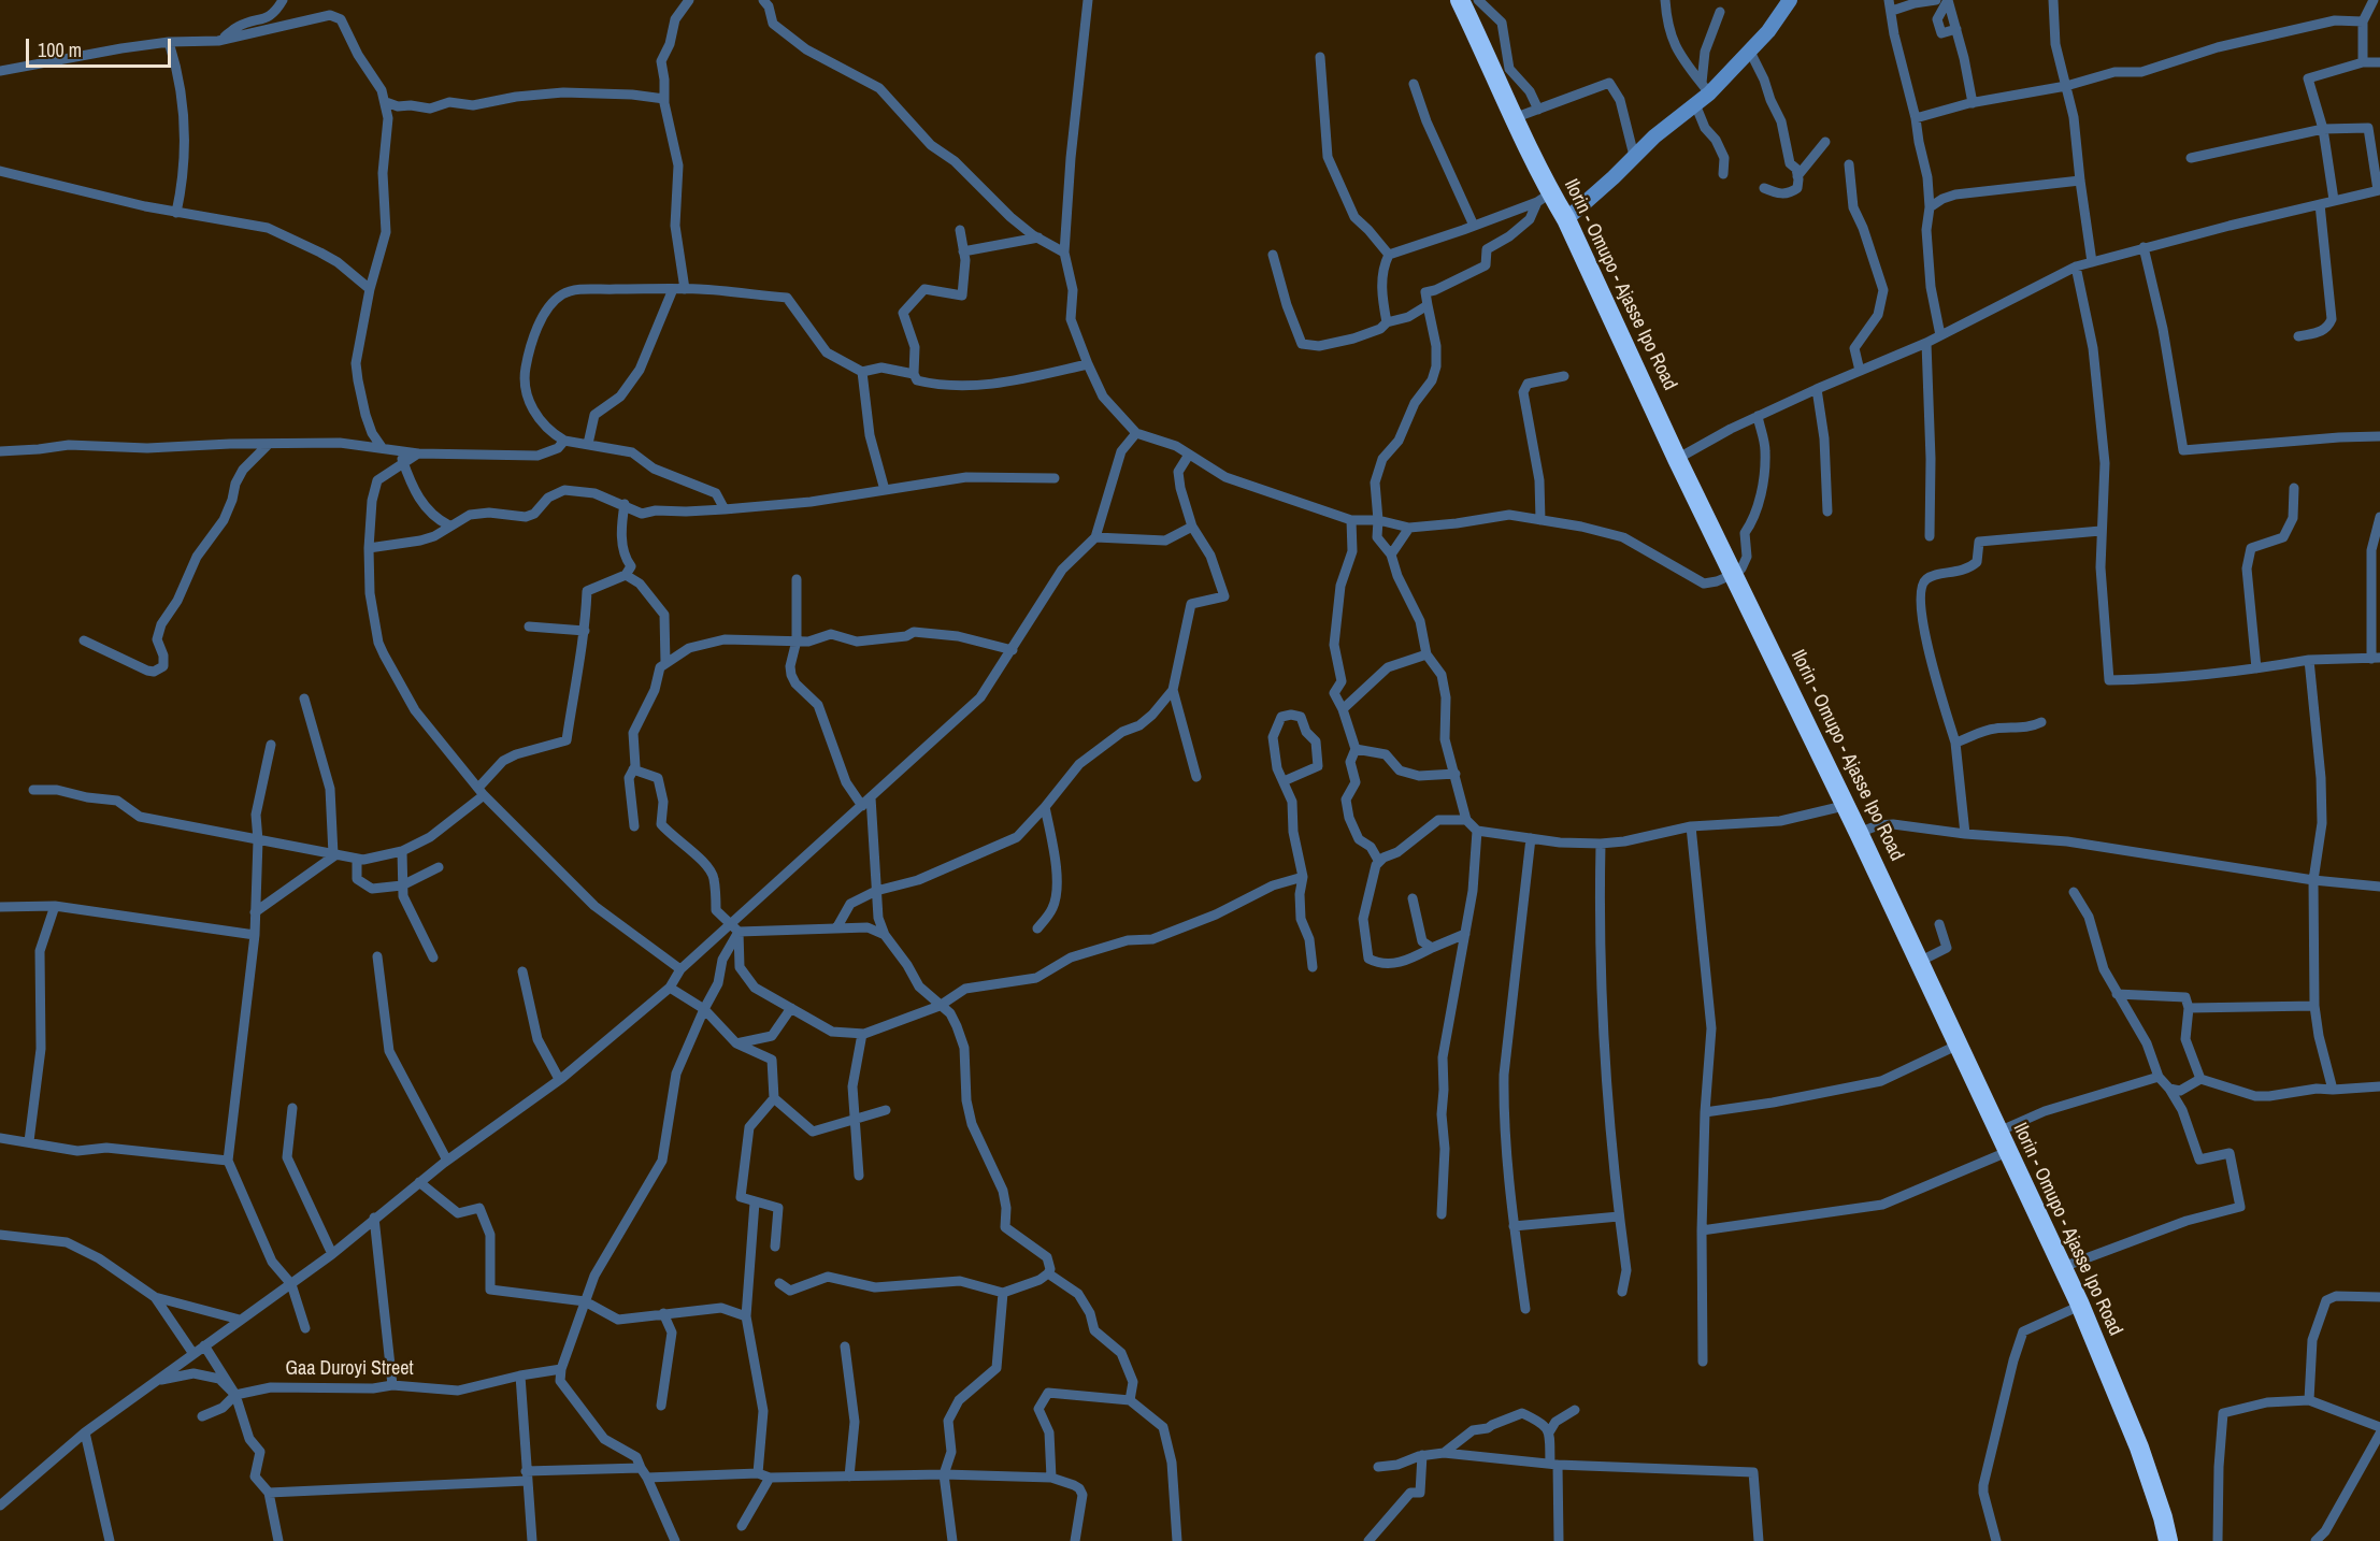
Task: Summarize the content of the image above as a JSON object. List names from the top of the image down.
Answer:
{
  "streets": {
    "highway": ["Ilorin - Omupo - Ajasse Ipo Road"],
    "street": ["Gaa Duroyi Street"]
  },
  "scale_bar": "100 m"
}
